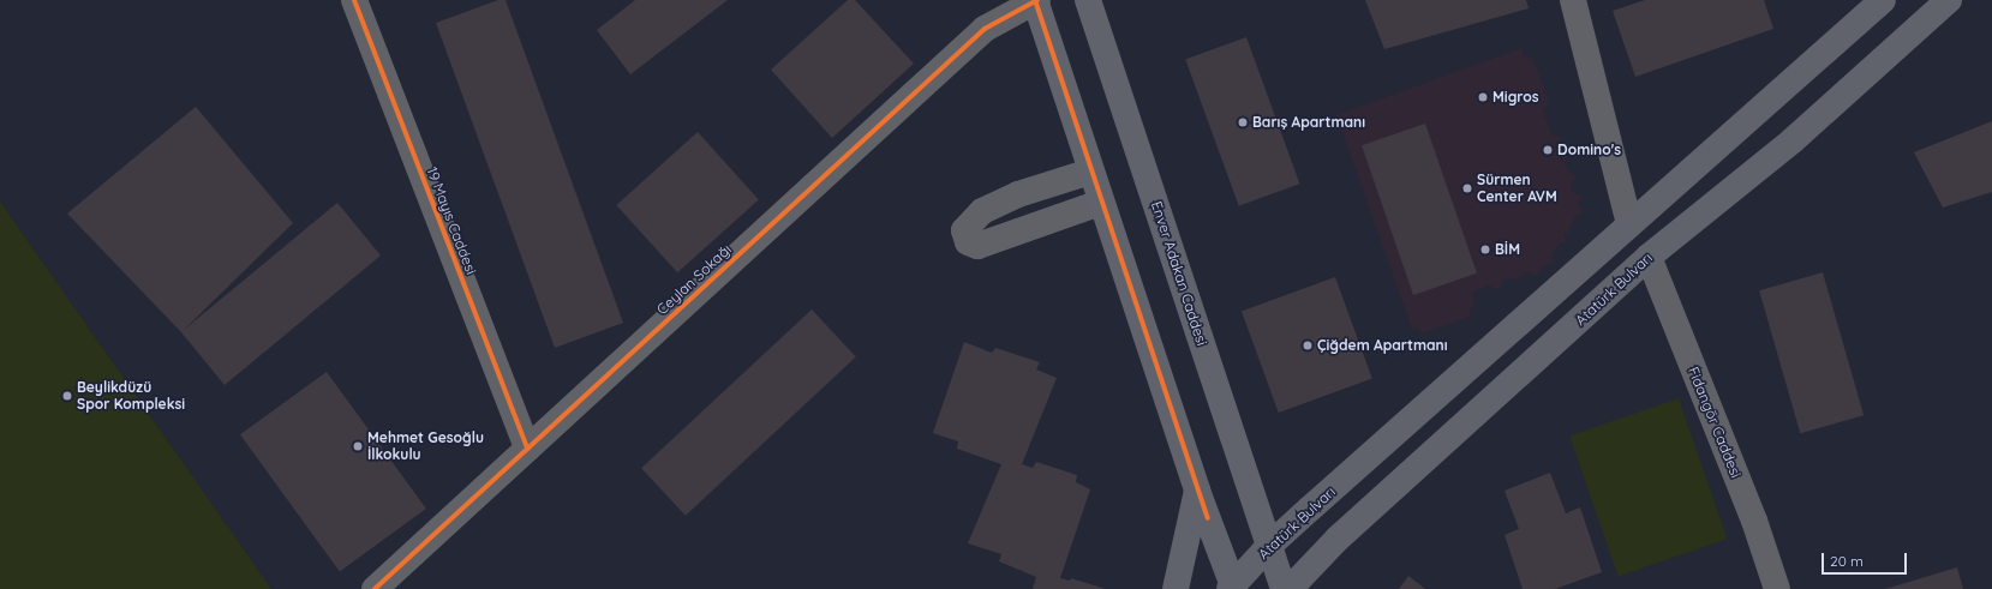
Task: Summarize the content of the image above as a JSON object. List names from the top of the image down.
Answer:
{
  "streets": {
    "main road": ["Enver Adakan Caddesi", "Atatürk Bulvarı"],
    "street": ["19 Mayıs Caddesi", "Ceylan Sokağı", "Fidangör Caddesi"]
  },
  "crossings": [
    ["19 Mayıs Caddesi", "Ceylan Sokağı"],
    ["Enver Adakan Caddesi", "Atatürk Bulvarı"],
    ["Atatürk Bulvarı", "Fidangör Caddesi"]
  ],
  "places": [
    "Migros",
    "Barış Apartmanı",
    "Domino's",
    "Sürmen Center AVM",
    "BİM",
    "Çiğdem Apartmanı",
    "Beylikdüzü Spor Kompleksi",
    "Mehmet Gesoğlu İlkokulu"
  ],
  "scale_bar": "20 m"
}
